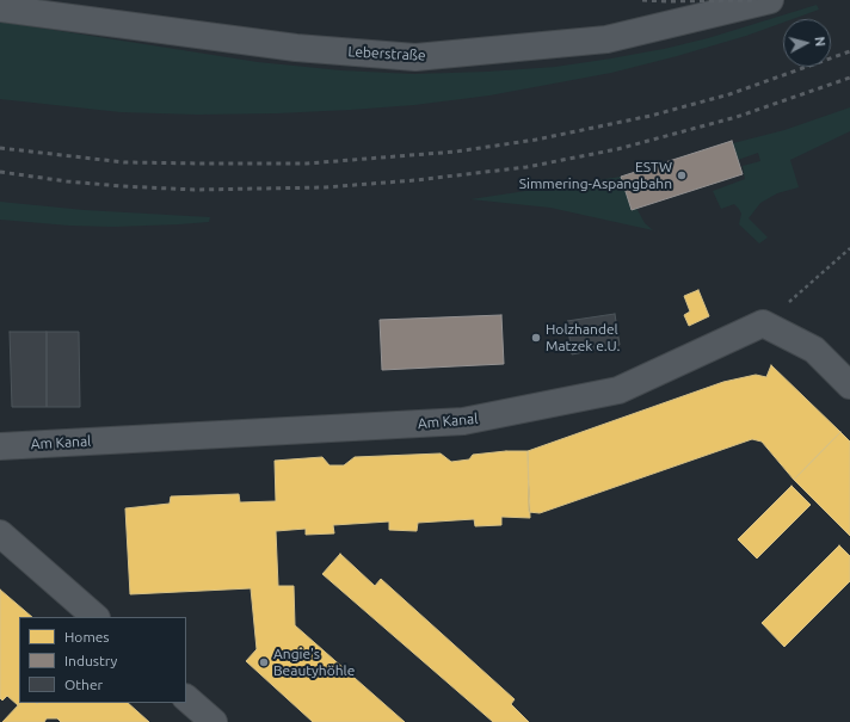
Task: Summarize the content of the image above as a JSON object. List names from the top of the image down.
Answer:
{
  "streets": {
    "street": ["Leberstraße", "Am Kanal"]
  },
  "places": ["ESTW Simmering-Aspangbahn", "Holzhandel Matzek e.U.", "Angie's Beautyhöhle"],
  "legend": ["Homes", "Industry", "Other"],
  "north": "right"
}
